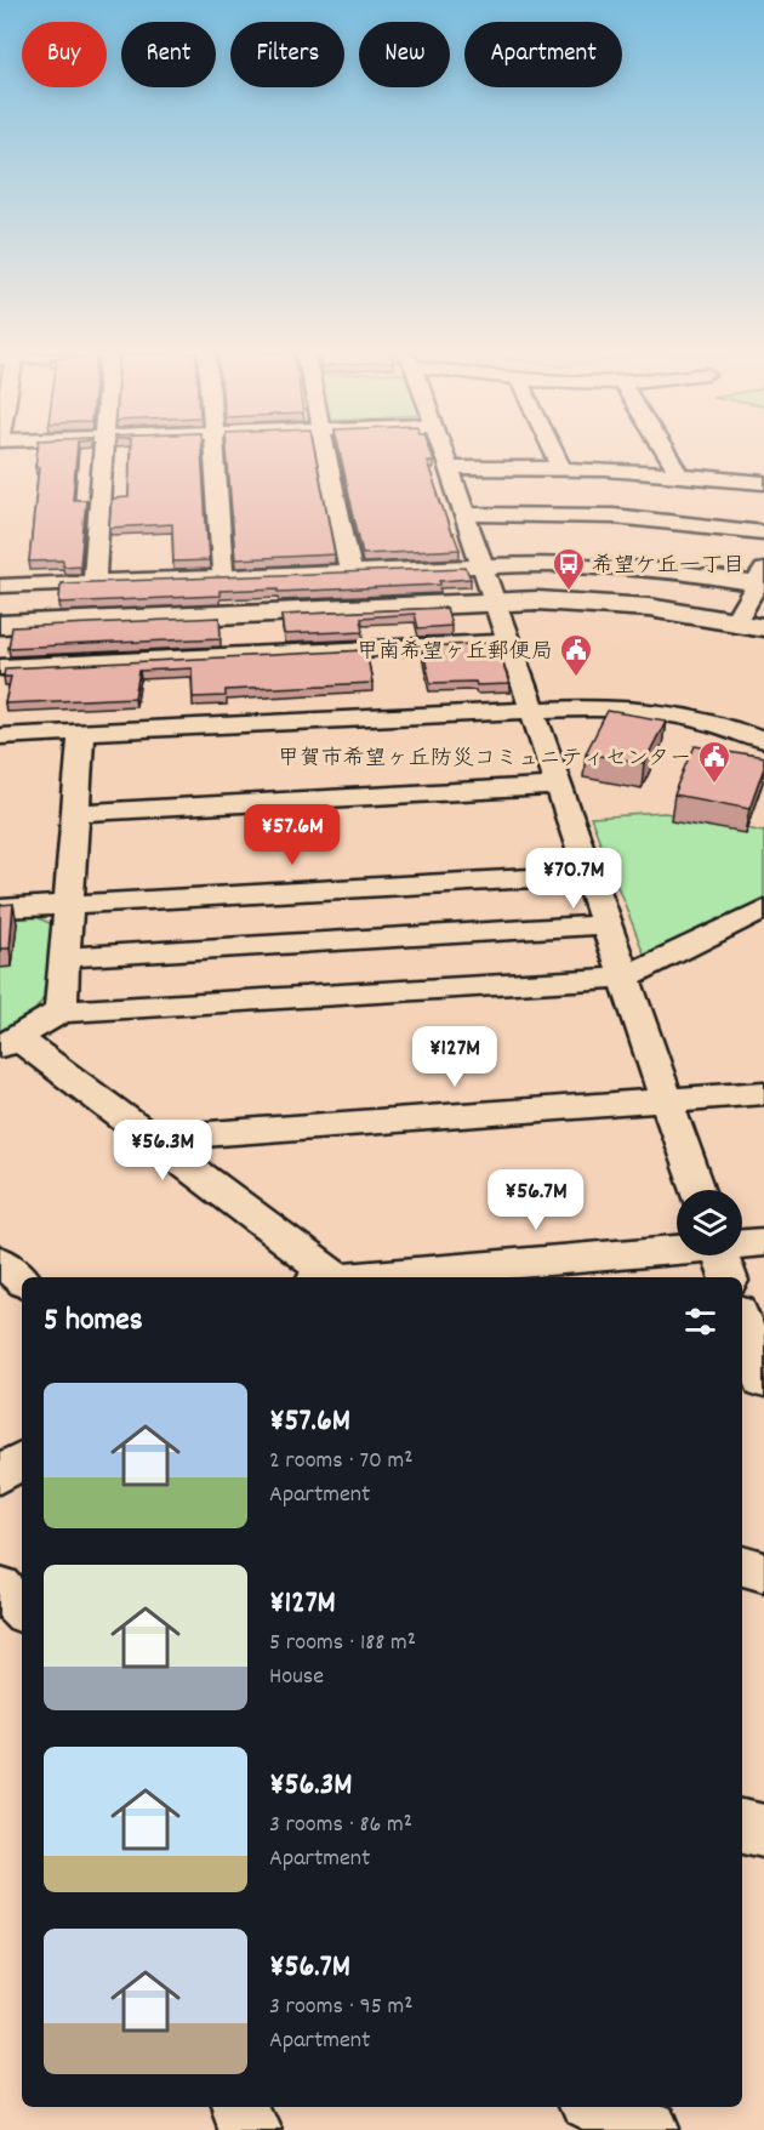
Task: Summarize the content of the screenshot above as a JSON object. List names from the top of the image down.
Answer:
{
  "places": {
    "bus stop": ["希望ケ丘一丁目"],
    "public building": ["甲南希望ヶ丘郵便局", "甲賀市希望ヶ丘防災コミュニティセンター"]
  },
  "page": {
    "chip": [
      "Buy",
      "Rent",
      "Filters",
      "New",
      "Apartment"
    ],
    "price": [
      "¥57.6M",
      "¥70.7M",
      "¥127M",
      "¥56.3M",
      "¥56.7M"
    ],
    "heading": "5 homes",
    "list": [
      {
        "name": "¥57.6M",
        "note": "2 rooms · 70 m² · Apartment"
      },
      {
        "name": "¥127M",
        "note": "5 rooms · 188 m² · House"
      },
      {
        "name": "¥56.3M",
        "note": "3 rooms · 86 m² · Apartment"
      },
      {
        "name": "¥56.7M",
        "note": "3 rooms · 95 m² · Apartment"
      }
    ]
  }
}
